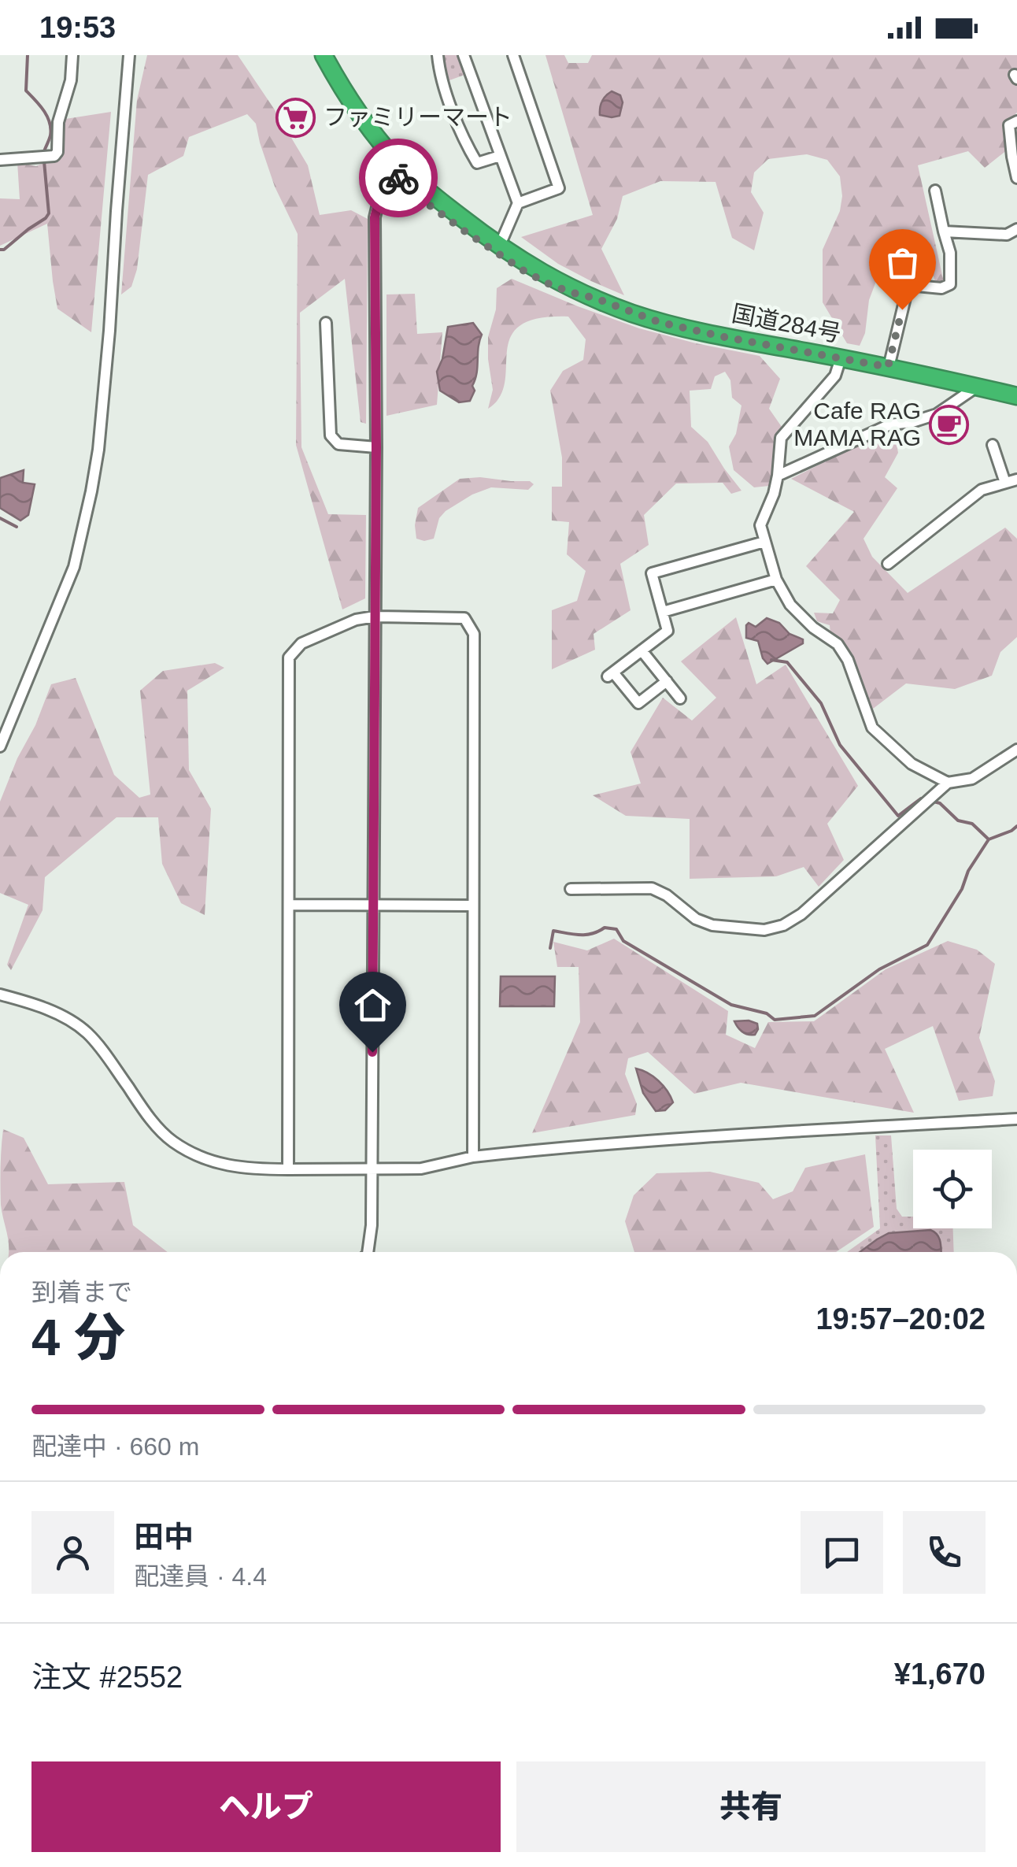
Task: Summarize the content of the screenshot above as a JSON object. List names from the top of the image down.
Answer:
{
  "streets": {
    "highway": ["国道284号"]
  },
  "places": {
    "supermarket": ["ファミリーマート"],
    "cafe": ["Cafe RAG MAMA RAG"]
  },
  "page": {
    "status": "19:53",
    "heading": ["4 分", "到着まで", "19:57–20:02"],
    "panel": [
      "田中",
      "配達員 · 4.4",
      "注文 #2552",
      "¥1,670"
    ],
    "bar": "配達中 · 660 m",
    "buttons": ["ヘルプ", "共有"]
  }
}
